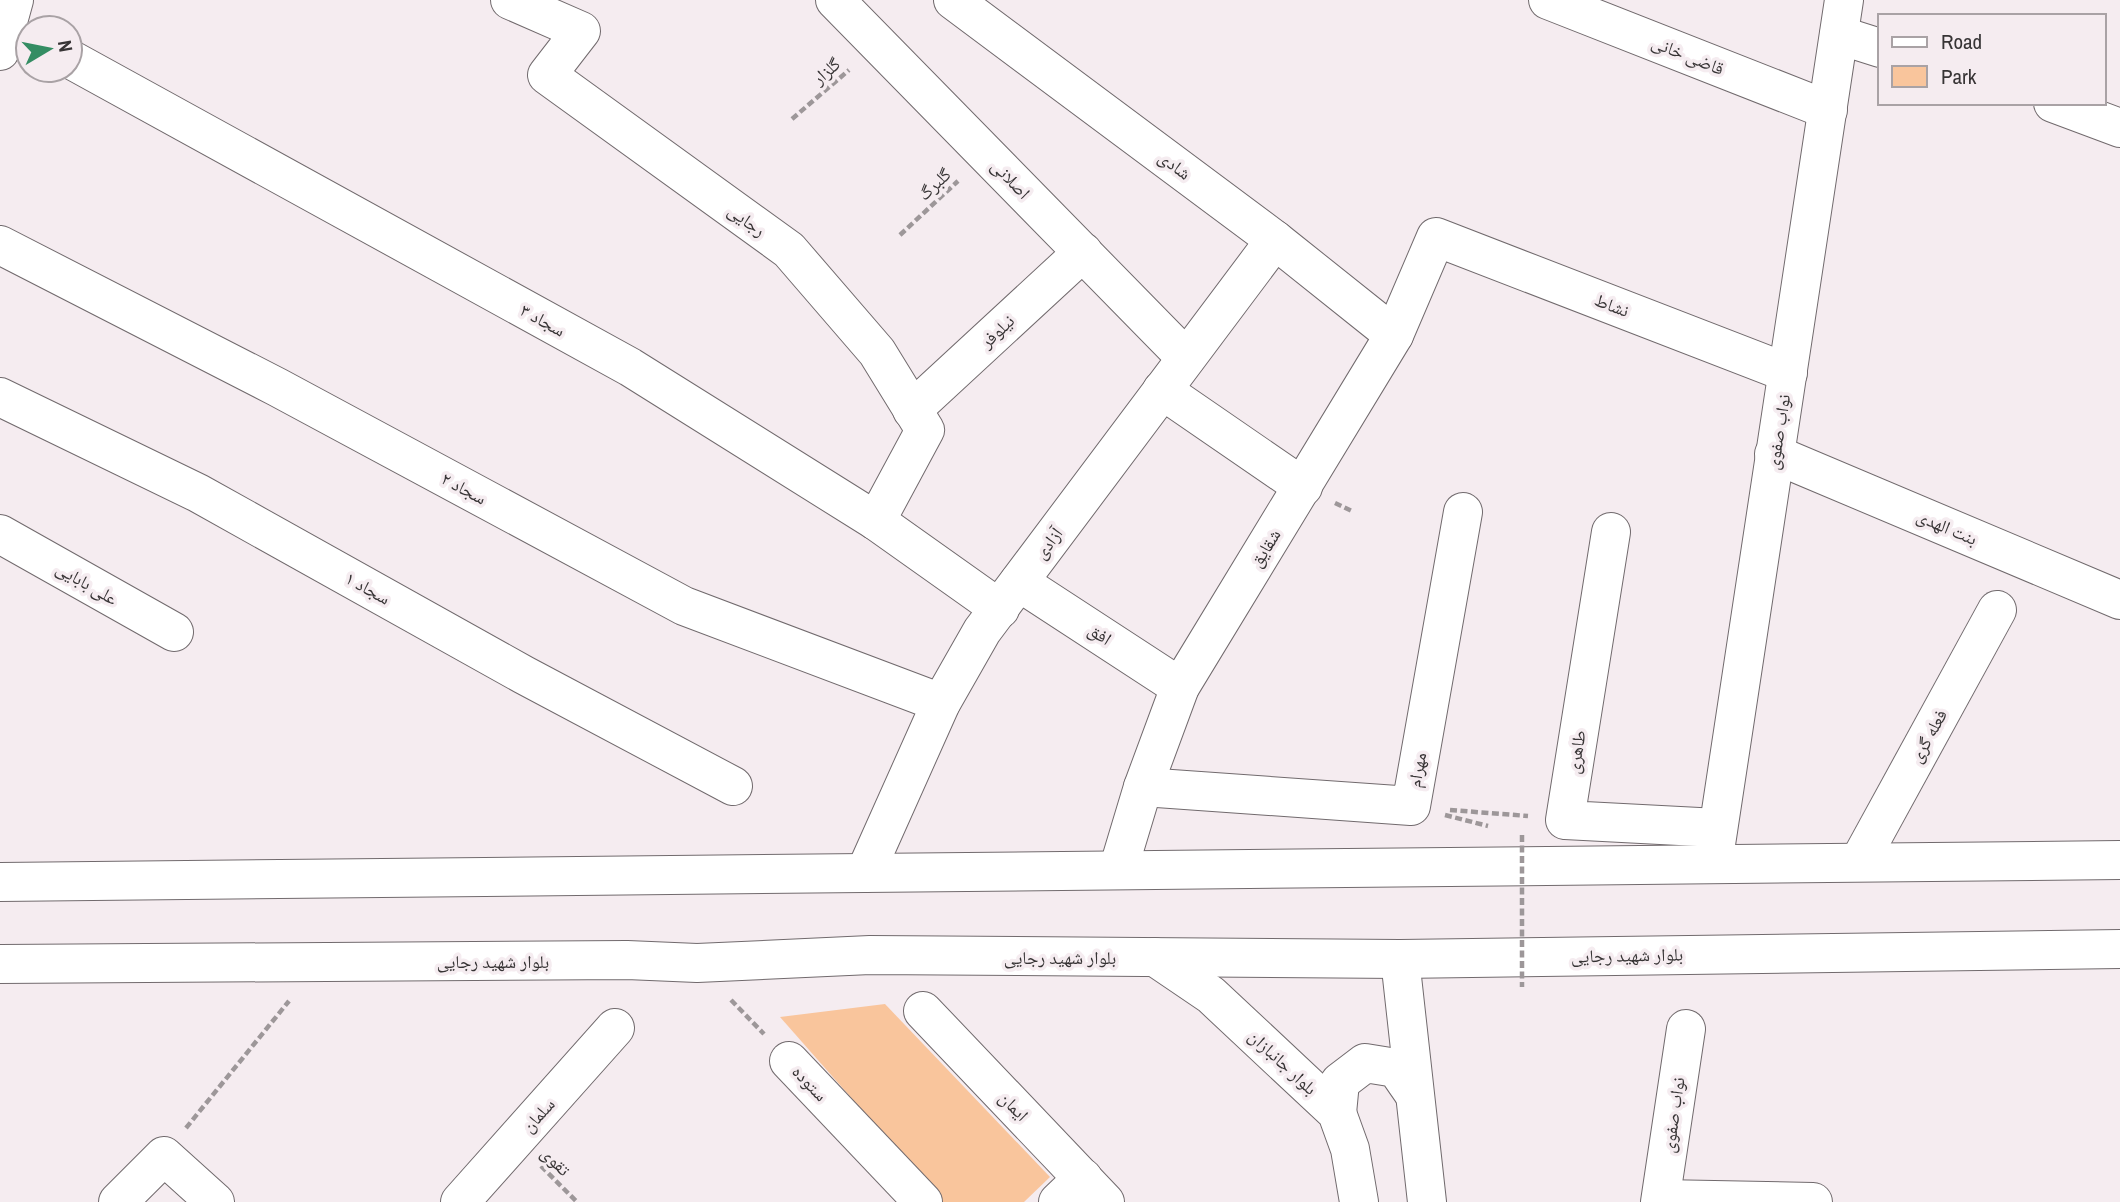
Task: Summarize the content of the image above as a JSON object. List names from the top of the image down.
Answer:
{
  "streets": {
    "main road": [
      "قاضی خانی",
      "شادی",
      "اصلانی",
      "رجایی",
      "نشاط",
      "سجاد ۳",
      "نیلوفر",
      "نواب صفوی",
      "سجاد ۲",
      "بنت الهدی",
      "آزادی",
      "شقایق",
      "علی بابایی",
      "سجاد ۱",
      "افق",
      "فعله گری",
      "طاهری",
      "مهرام",
      "بلوار شهید رجایی",
      "بلوار جانبازان",
      "ستوده",
      "ایمان",
      "سلمان"
    ],
    "path": ["گلزار", "گلبرگ", "تقوی"]
  },
  "crossings": [
    ["قاضی خانی", "نواب صفوی"],
    ["گلزار", "اصلانی"],
    ["شادی", "آزادی"],
    ["شادی", "شقایق"],
    ["اصلانی", "گلبرگ"],
    ["اصلانی", "نیلوفر"],
    ["اصلانی", "آزادی"],
    ["رجایی", "سجاد ۳"],
    ["رجایی", "نیلوفر"],
    ["نشاط", "نواب صفوی"],
    ["نشاط", "شقایق"],
    ["سجاد ۳", "آزادی"],
    ["سجاد ۳", "افق"],
    ["نواب صفوی", "بنت الهدی"],
    ["سجاد ۲", "آزادی"],
    ["آزادی", "افق"],
    ["شقایق", "افق"],
    ["شقایق", "مهرام"],
    ["بلوار شهید رجایی", "بلوار جانبازان"],
    ["بلوار شهید رجایی", "ستوده"],
    ["سلمان", "تقوی"]
  ],
  "legend": ["Road", "Park"],
  "north": "right"
}
